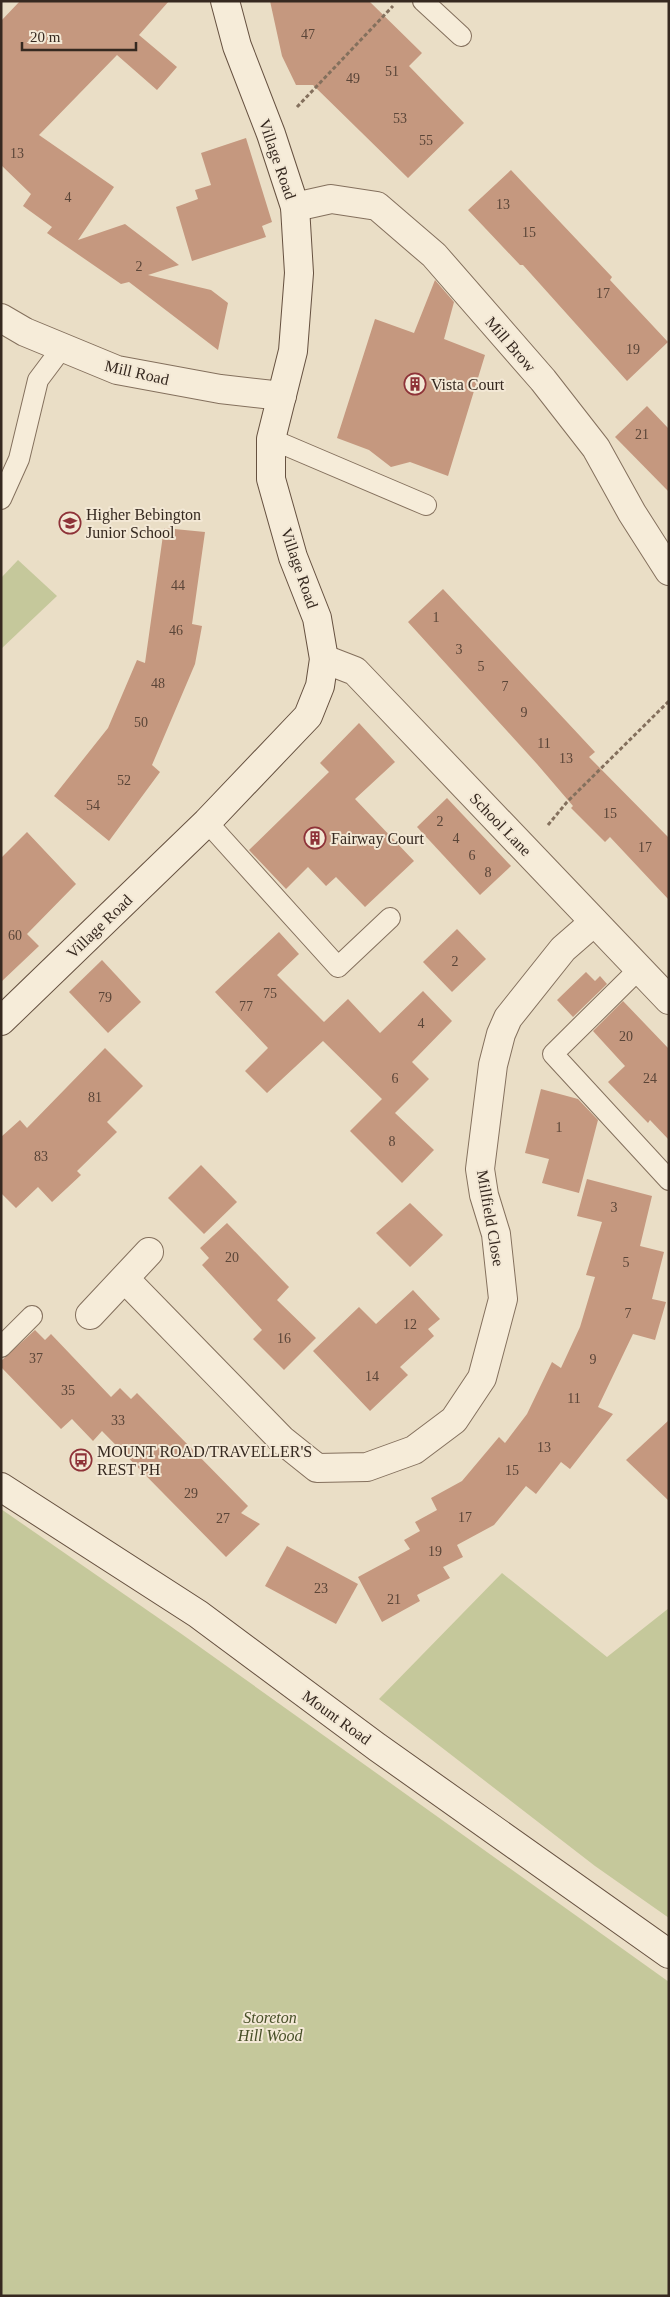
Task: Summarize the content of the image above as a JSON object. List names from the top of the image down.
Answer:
{
  "streets": {
    "street": [
      "Village Road",
      "Mill Brow",
      "Mill Road",
      "School Lane",
      "Millfield Close",
      "Mount Road"
    ]
  },
  "crossings": [
    ["Village Road", "Mill Brow"],
    ["Village Road", "Mill Road"],
    ["Village Road", "School Lane"],
    ["School Lane", "Millfield Close"]
  ],
  "parks": ["Storeton Hill Wood"],
  "places": {
    "building": ["Vista Court", "Fairway Court"],
    "school or university": ["Higher Bebington Junior School"],
    "bus stop": ["MOUNT ROAD/TRAVELLER'S REST PH"]
  },
  "house_numbers": [
    "47",
    "51",
    "49",
    "53",
    "55",
    "13",
    "4",
    "13",
    "15",
    "2",
    "17",
    "19",
    "21",
    "44",
    "1",
    "46",
    "3",
    "5",
    "48",
    "7",
    "9",
    "50",
    "11",
    "13",
    "52",
    "54",
    "15",
    "2",
    "4",
    "17",
    "6",
    "8",
    "60",
    "2",
    "75",
    "79",
    "77",
    "4",
    "20",
    "6",
    "24",
    "81",
    "1",
    "8",
    "83",
    "3",
    "20",
    "5",
    "7",
    "12",
    "16",
    "37",
    "9",
    "14",
    "35",
    "11",
    "33",
    "13",
    "15",
    "29",
    "17",
    "27",
    "19",
    "23",
    "21"
  ],
  "scale_bar": "20 m"
}
